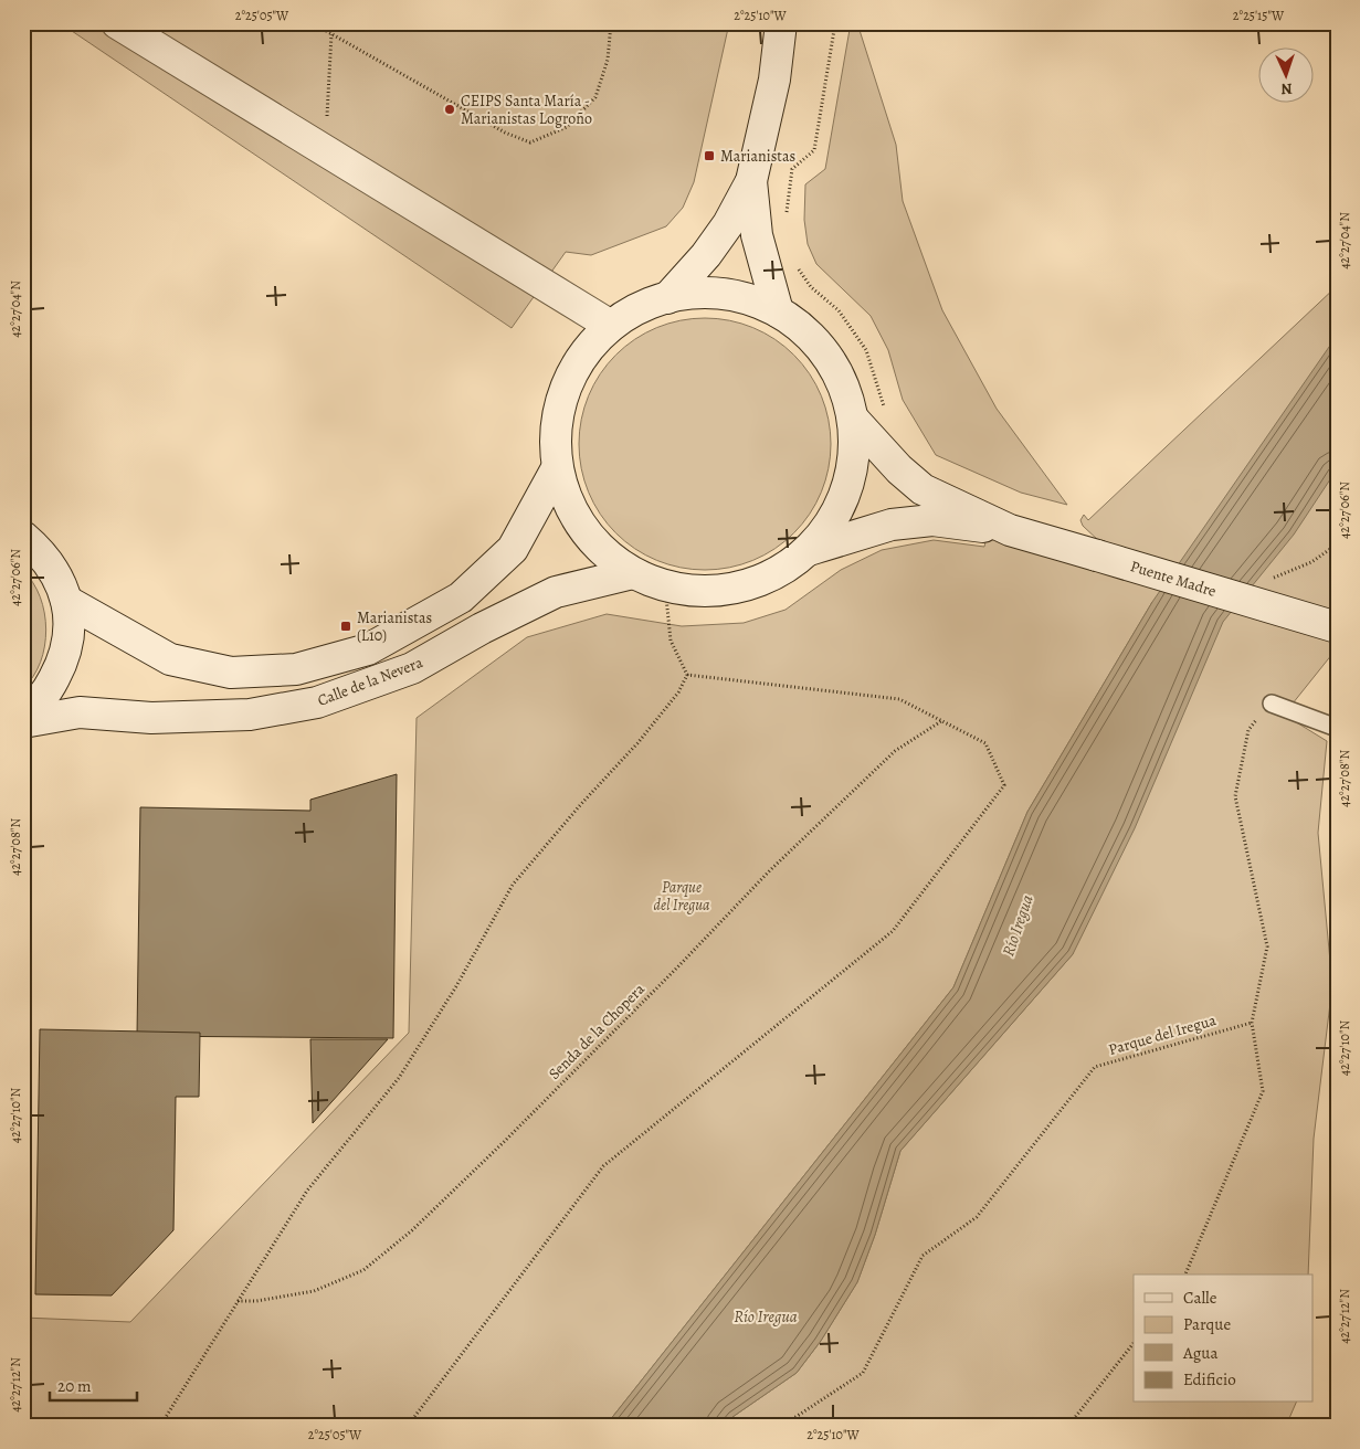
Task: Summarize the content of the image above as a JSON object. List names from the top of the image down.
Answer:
{
  "streets": {
    "main road": ["Puente Madre", "Calle de la Nevera"],
    "path": ["Senda de la Chopera", "Parque del Iregua"]
  },
  "water": ["Río Iregua"],
  "parks": ["Parque del Iregua"],
  "places": {
    "other": ["CEIPS Santa María - Marianistas Logroño"],
    "transit": ["Marianistas", "Marianistas (L10)"]
  },
  "legend": [
    "Calle",
    "Parque",
    "Agua",
    "Edificio"
  ],
  "scale_bar": "20 m",
  "north": "bottom",
  "coordinates": [
    "2°25'05\"W",
    "2°25'10\"W",
    "2°25'15\"W",
    "42°27'04\"N",
    "42°27'06\"N",
    "42°27'08\"N",
    "42°27'10\"N",
    "42°27'12\"N"
  ]
}
